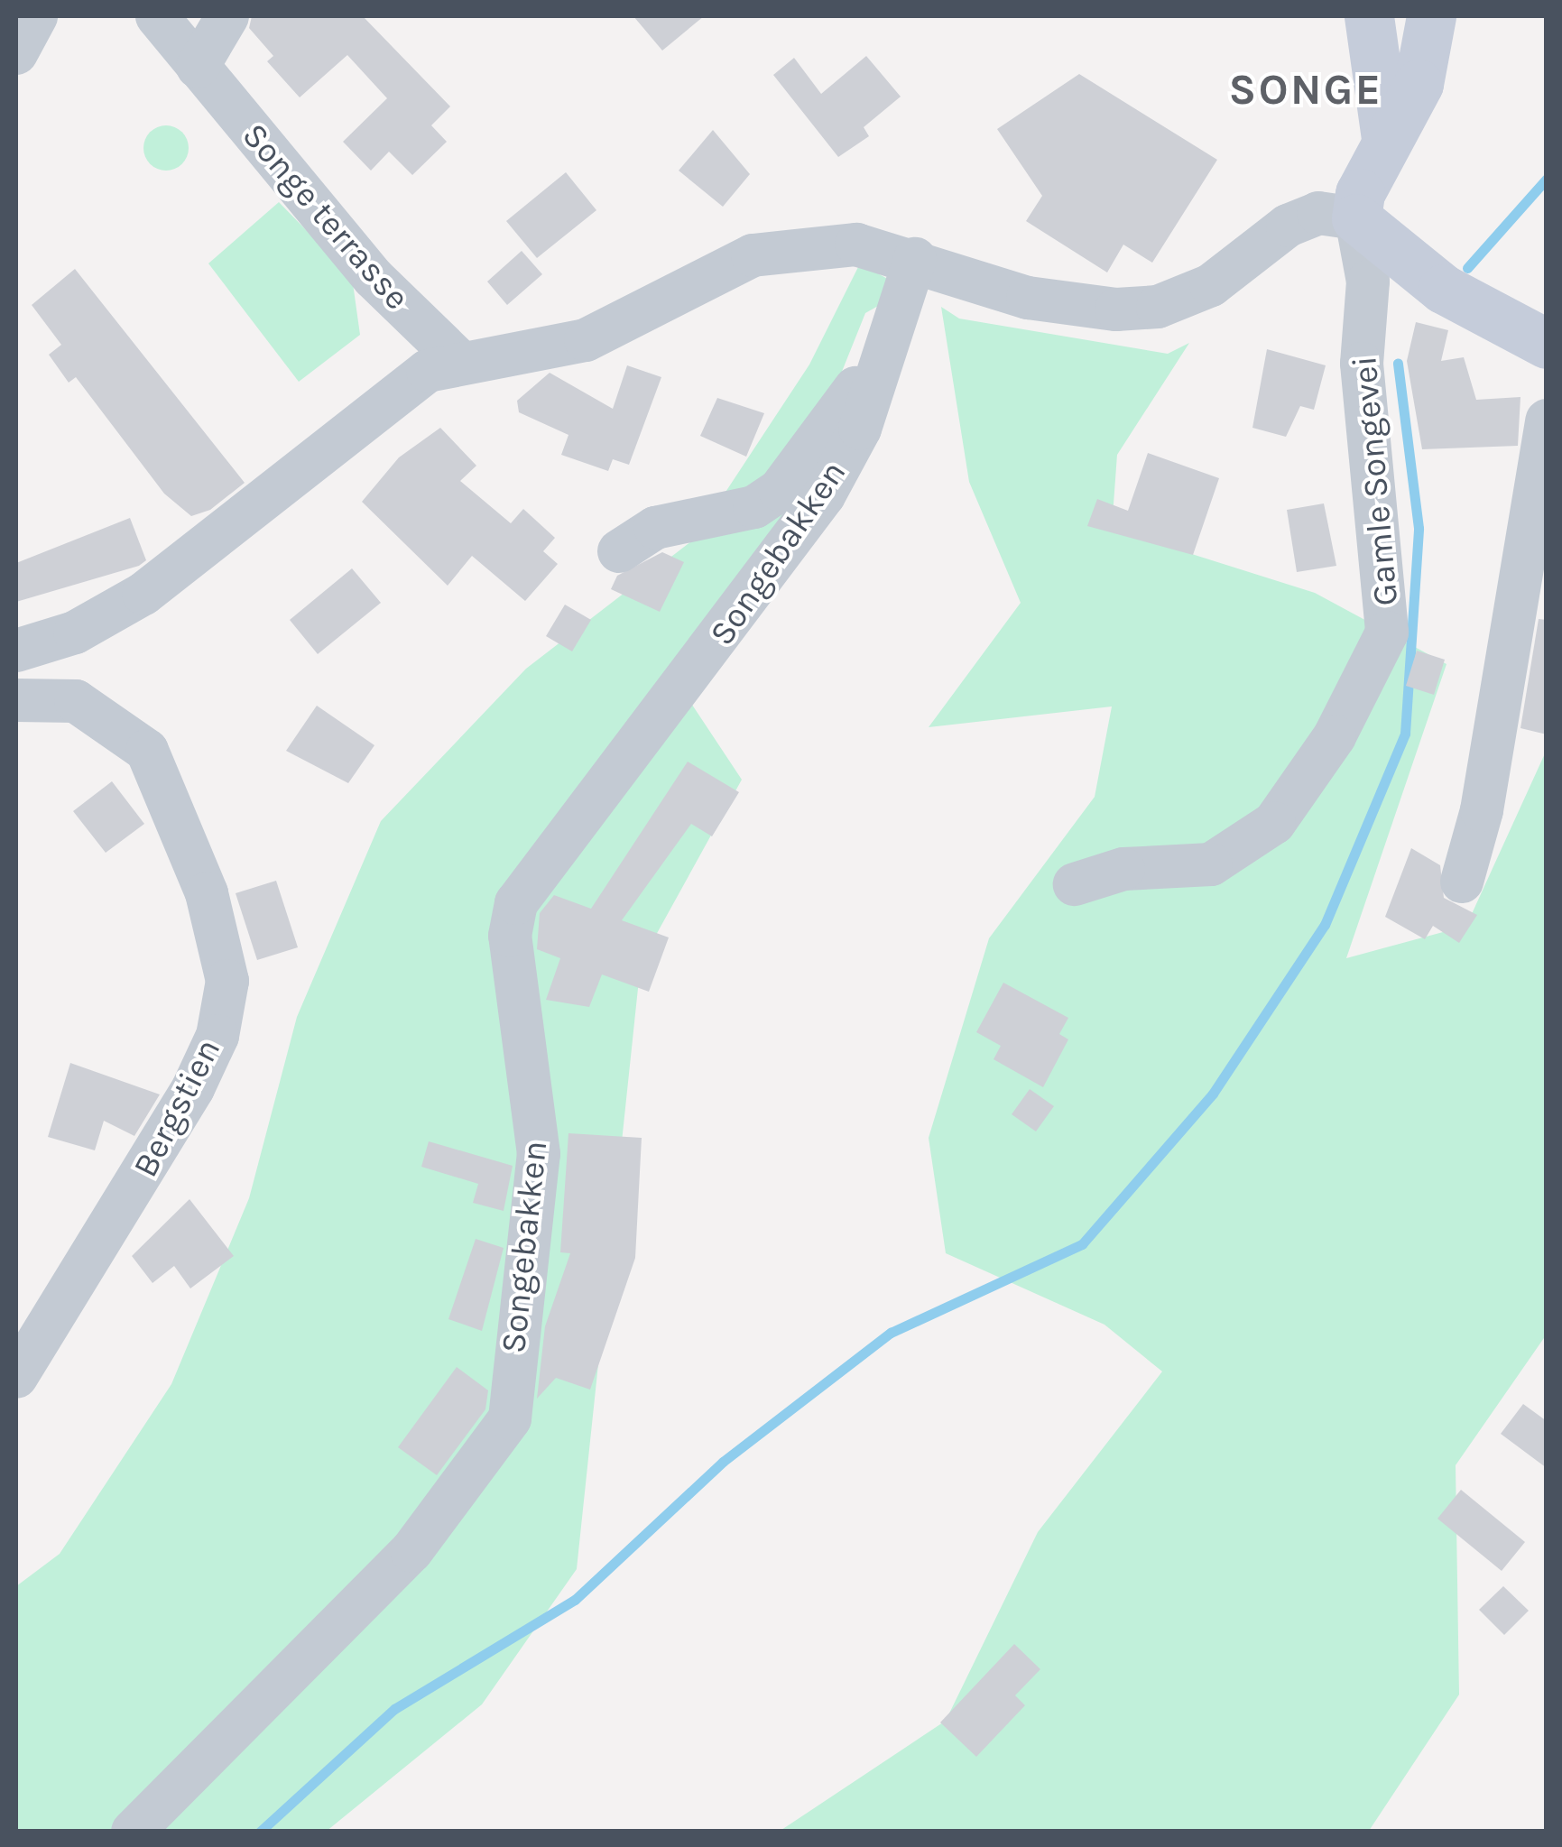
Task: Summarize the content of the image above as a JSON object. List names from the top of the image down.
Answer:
{
  "streets": {
    "street": [
      "Songe terrasse",
      "Gamle Songevei",
      "Songebakken",
      "Bergstien"
    ]
  },
  "districts": ["SONGE"]
}
